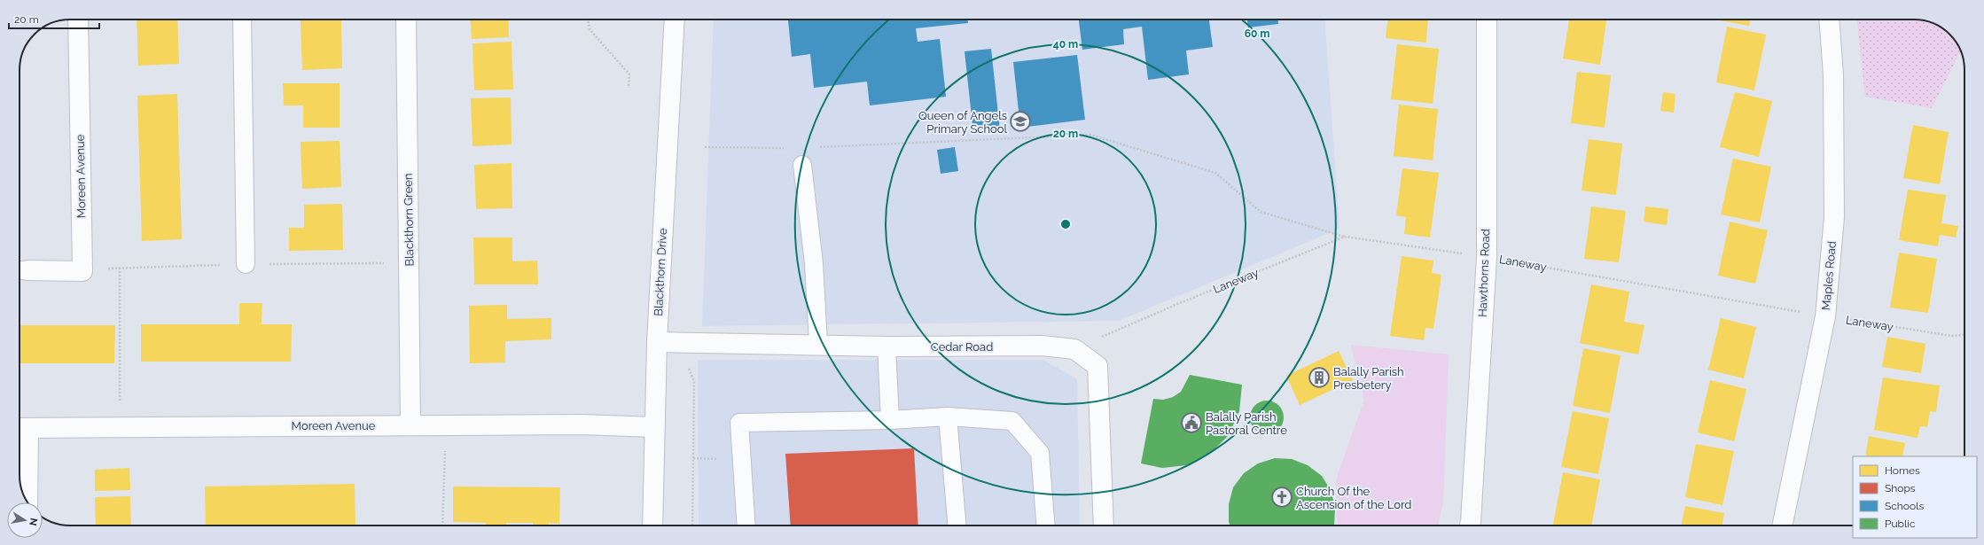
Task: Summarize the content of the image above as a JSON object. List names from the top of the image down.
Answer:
{
  "streets": {
    "street": [
      "Moreen Avenue",
      "Blackthorn Green",
      "Blackthorn Drive",
      "Hawthorns Road",
      "Maples Road",
      "Cedar Road"
    ],
    "path": ["Laneway"]
  },
  "crossings": [
    ["Moreen Avenue", "Blackthorn Green"],
    ["Moreen Avenue", "Blackthorn Drive"],
    ["Laneway", "Hawthorns Road"],
    ["Laneway", "Maples Road"],
    ["Laneway", "Cedar Road"],
    ["Blackthorn Drive", "Cedar Road"]
  ],
  "places": {
    "school or university": ["Queen of Angels Primary School"],
    "building": ["Balally Parish Presbetery"],
    "public building": ["Balally Parish Pastoral Centre"],
    "church": ["Church Of the Ascension of the Lord"]
  },
  "legend": [
    "Homes",
    "Shops",
    "Schools",
    "Public"
  ],
  "scale_bar": "20 m",
  "north": "right",
  "rings": ["60 m", "40 m", "20 m"]
}
